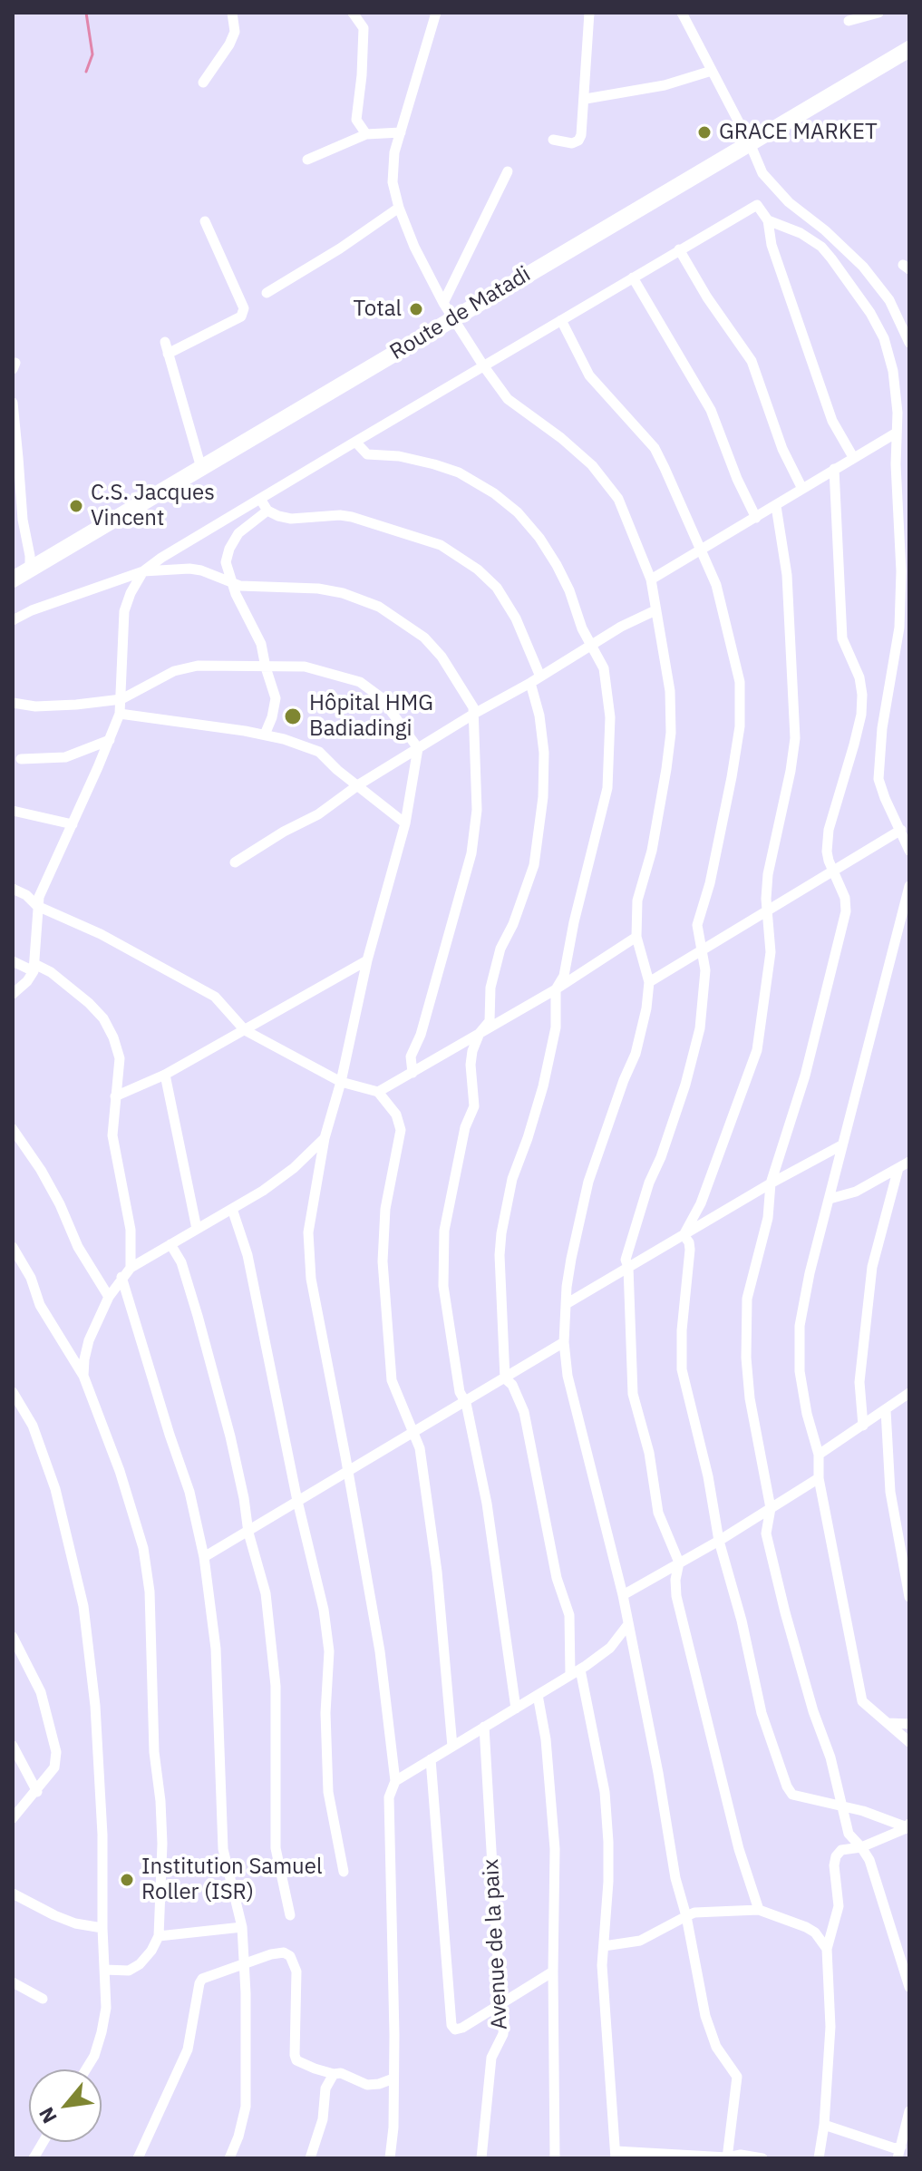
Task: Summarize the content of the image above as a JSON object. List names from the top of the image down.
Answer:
{
  "streets": {
    "highway": ["Route de Matadi"],
    "street": ["Avenue de la paix"]
  },
  "places": [
    "GRACE MARKET",
    "Total",
    "C.S. Jacques Vincent",
    "Hôpital HMG Badiadingi",
    "Institution Samuel Roller (ISR)"
  ],
  "north": "bottom left"
}
